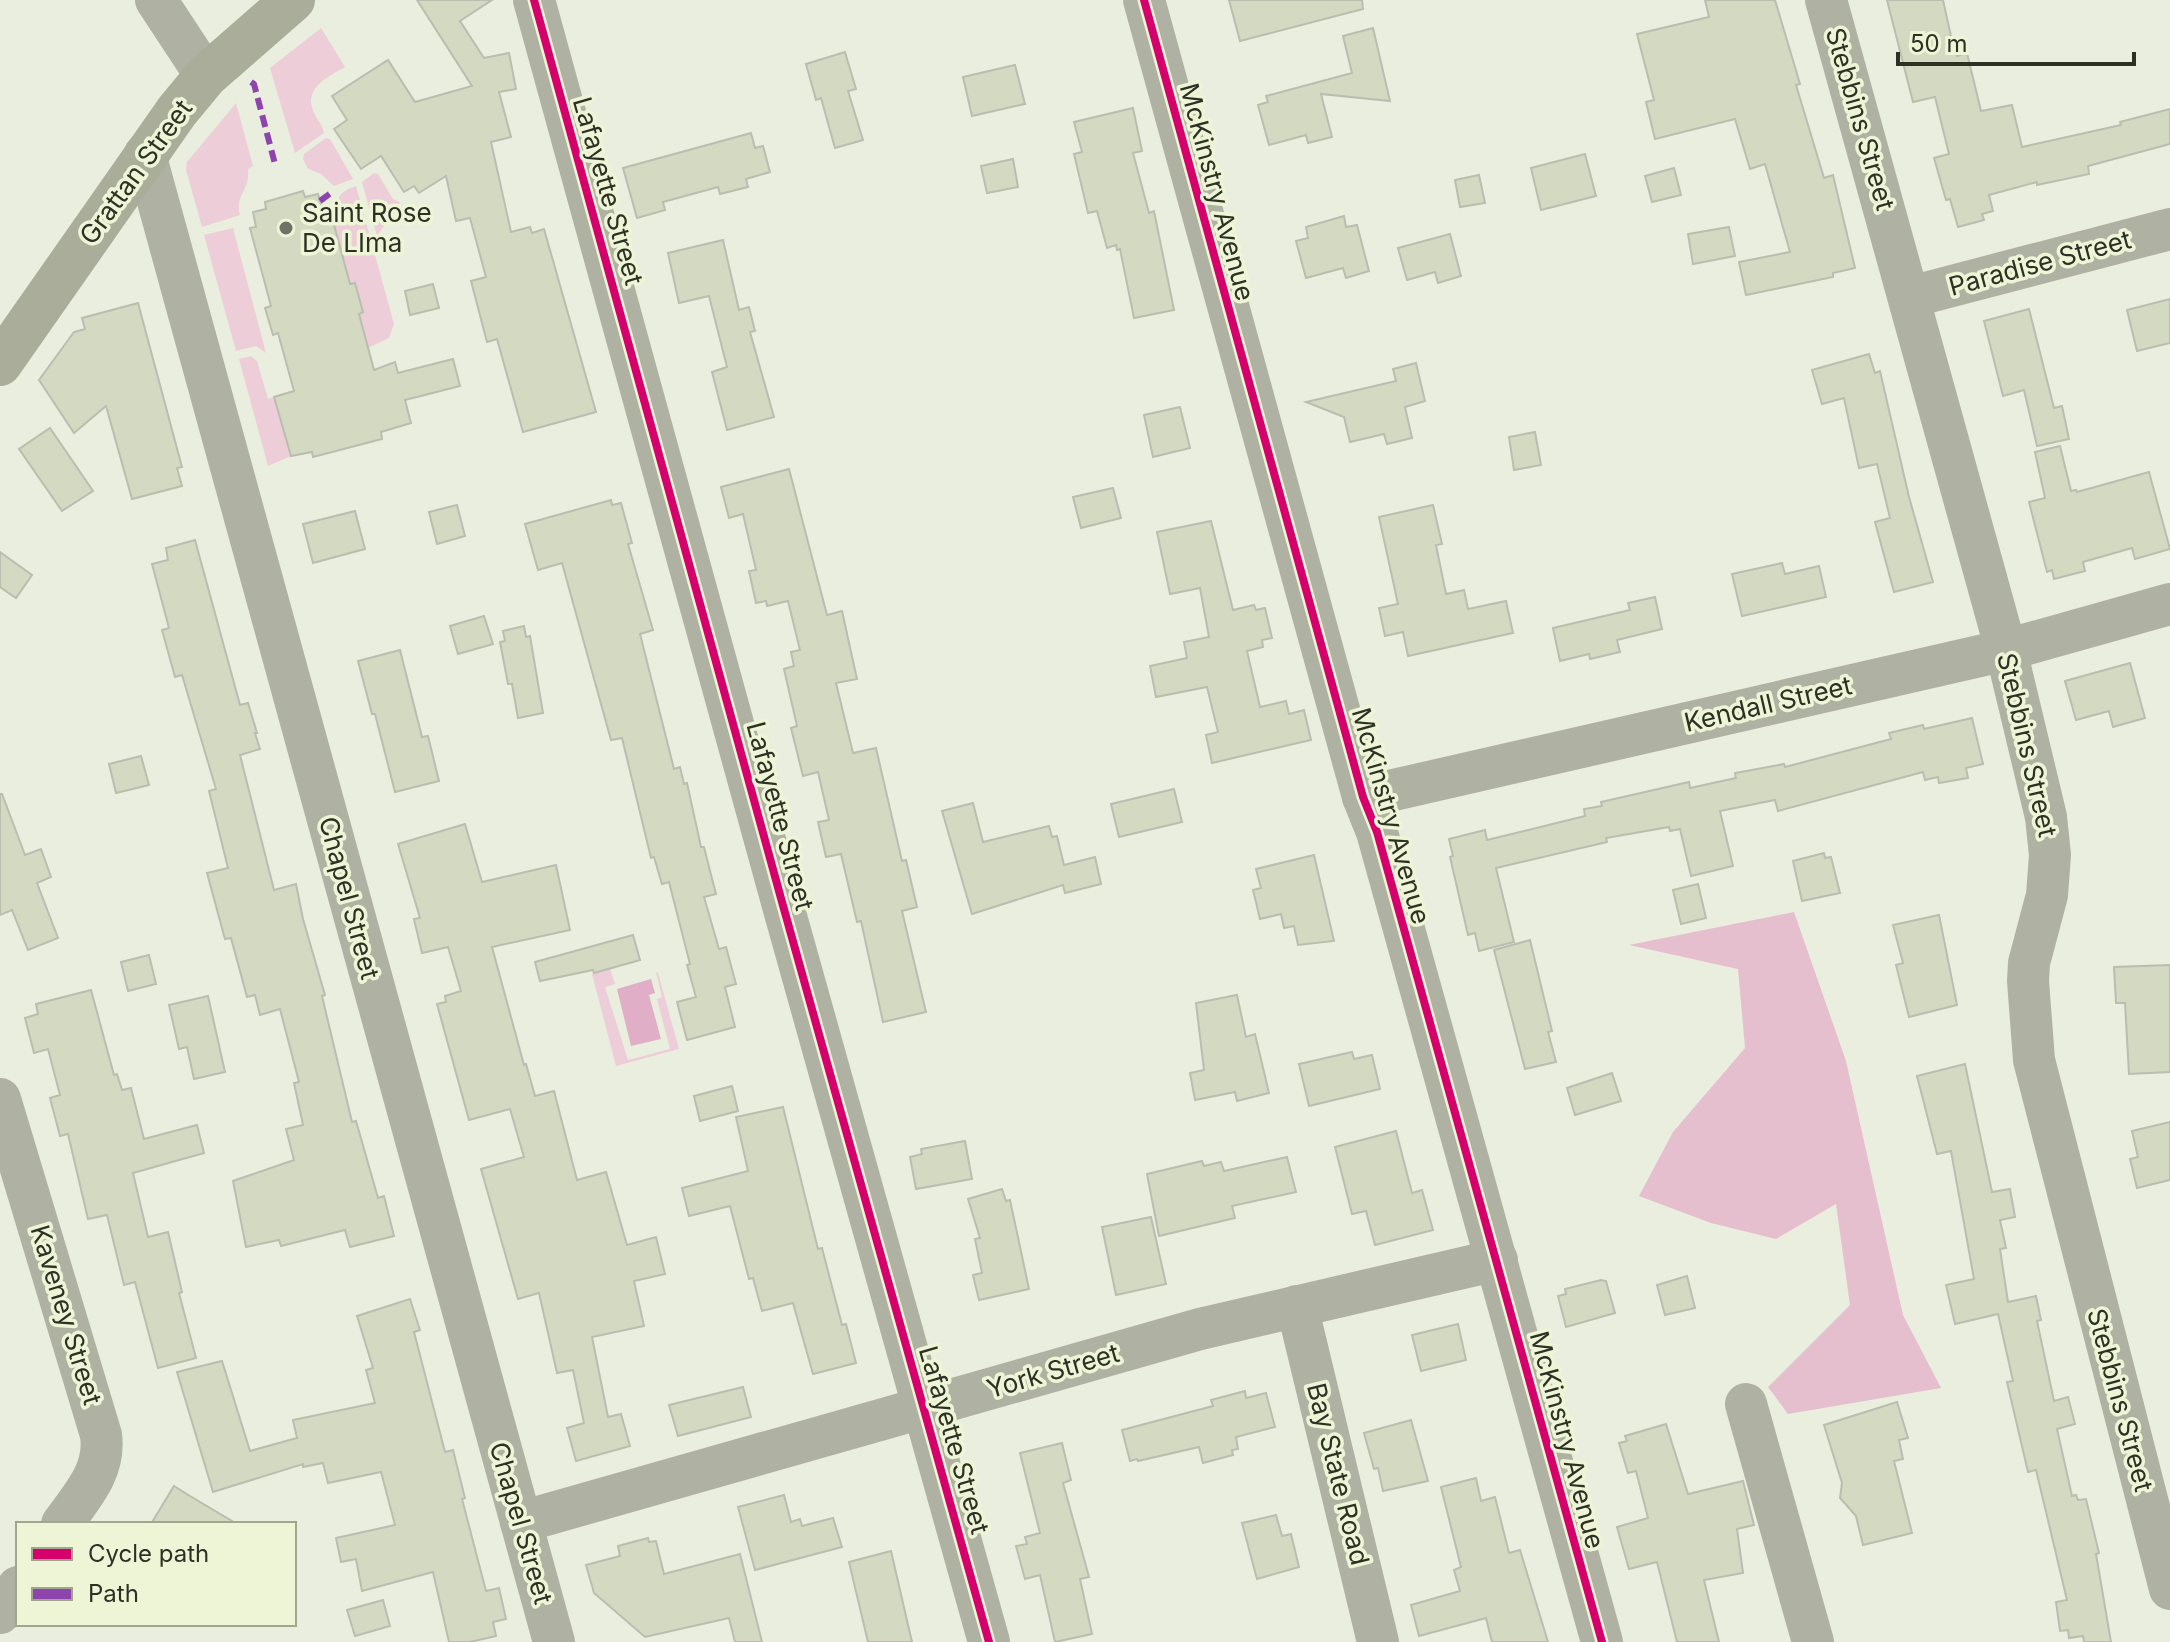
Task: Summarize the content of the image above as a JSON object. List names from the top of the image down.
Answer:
{
  "streets": {
    "main road": ["Grattan Street"],
    "street": [
      "Stebbins Street",
      "Lafayette Street",
      "McKinstry Avenue",
      "Paradise Street",
      "Kendall Street",
      "Chapel Street",
      "Kaveney Street",
      "York Street",
      "Bay State Road"
    ]
  },
  "crossings": [
    ["Stebbins Street", "Paradise Street"],
    ["Stebbins Street", "Kendall Street"],
    ["Grattan Street", "Chapel Street"],
    ["Lafayette Street", "York Street"],
    ["McKinstry Avenue", "Kendall Street"],
    ["McKinstry Avenue", "York Street"],
    ["Chapel Street", "York Street"],
    ["York Street", "Bay State Road"]
  ],
  "places": ["Saint Rose De LIma"],
  "legend": ["Cycle path", "Path"],
  "scale_bar": "50 m"
}
